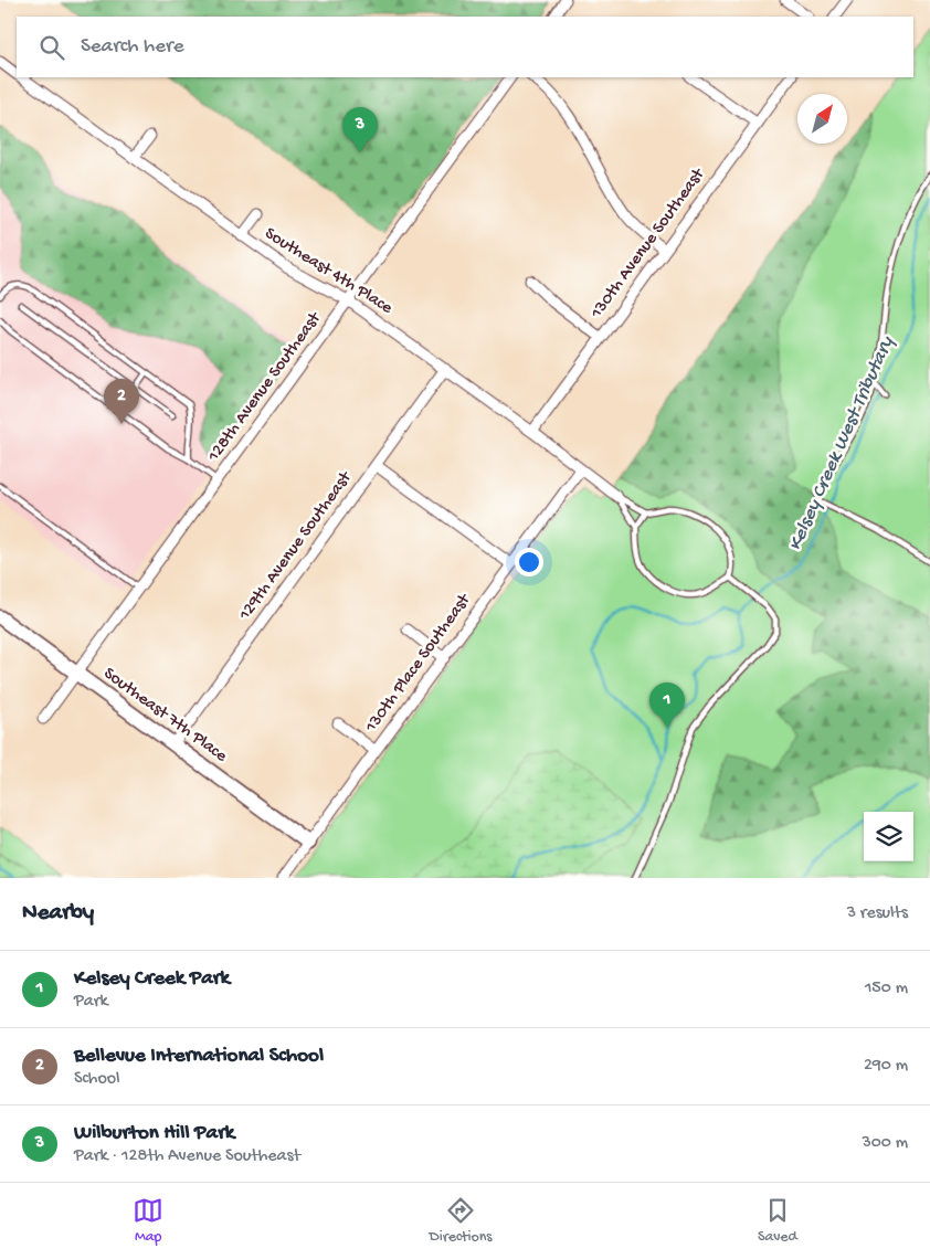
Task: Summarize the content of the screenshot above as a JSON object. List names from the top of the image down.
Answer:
{
  "streets": {
    "street": [
      "130th Avenue Southeast",
      "Southeast 4th Place",
      "128th Avenue Southeast",
      "129th Avenue Southeast",
      "130th Place Southeast",
      "Southeast 7th Place"
    ]
  },
  "crossings": [
    ["130th Avenue Southeast", "Southeast 4th Place"],
    ["Southeast 4th Place", "128th Avenue Southeast"],
    ["Southeast 4th Place", "129th Avenue Southeast"],
    ["Southeast 4th Place", "130th Place Southeast"],
    ["128th Avenue Southeast", "Southeast 7th Place"],
    ["129th Avenue Southeast", "Southeast 7th Place"],
    ["130th Place Southeast", "Southeast 7th Place"]
  ],
  "water": ["Kelsey Creek West Tributary"],
  "north": "top right",
  "page": {
    "search": "Search here",
    "pins": ["3", "2", "1"],
    "heading": ["Nearby", "3 results"],
    "list": [
      {
        "mark": "1",
        "name": "Kelsey Creek Park",
        "note": "Park",
        "value": "150 m"
      },
      {
        "mark": "2",
        "name": "Bellevue International School",
        "note": "School",
        "value": "290 m"
      },
      {
        "mark": "3",
        "name": "Wilburton Hill Park",
        "note": "Park · 128th Avenue Southeast",
        "value": "300 m"
      }
    ],
    "nav": ["Map", "Directions", "Saved"]
  }
}
